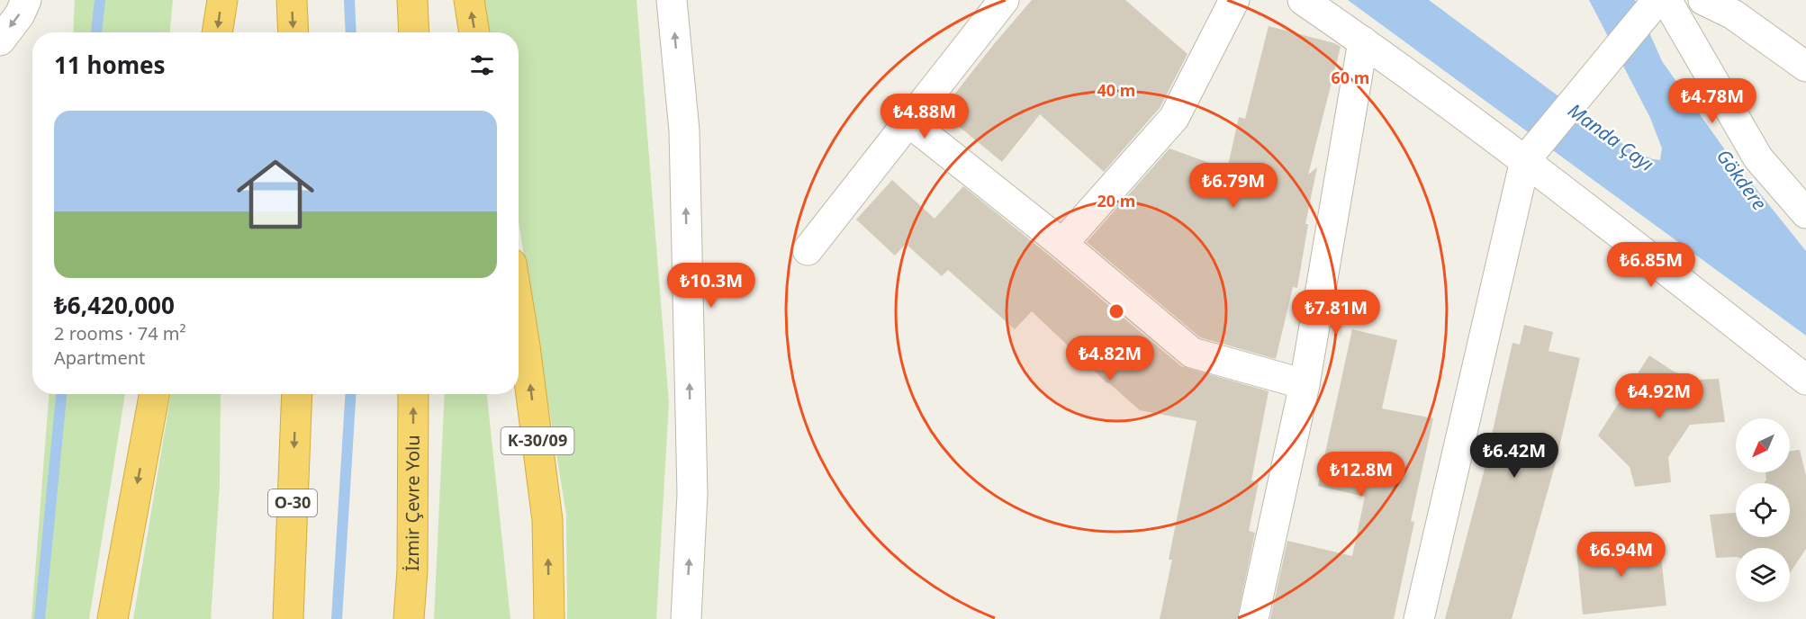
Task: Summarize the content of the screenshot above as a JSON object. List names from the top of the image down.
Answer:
{
  "streets": {
    "highway": ["K-30/09", "O-30", "İzmir Çevre Yolu"]
  },
  "water": ["Manda Çayı", "Gökdere"],
  "north": "bottom left",
  "page": {
    "heading": "11 homes",
    "price": [
      "₺4.78M",
      "₺4.88M",
      "₺6.79M",
      "₺6.85M",
      "₺10.3M",
      "₺7.81M",
      "₺4.82M",
      "₺4.92M",
      "₺6.42M",
      "₺12.8M",
      "₺6.94M"
    ],
    "list": [
      {
        "name": "₺6,420,000",
        "note": "2 rooms · 74 m² · Apartment"
      }
    ]
  },
  "rings": ["60 m", "40 m", "20 m"]
}
